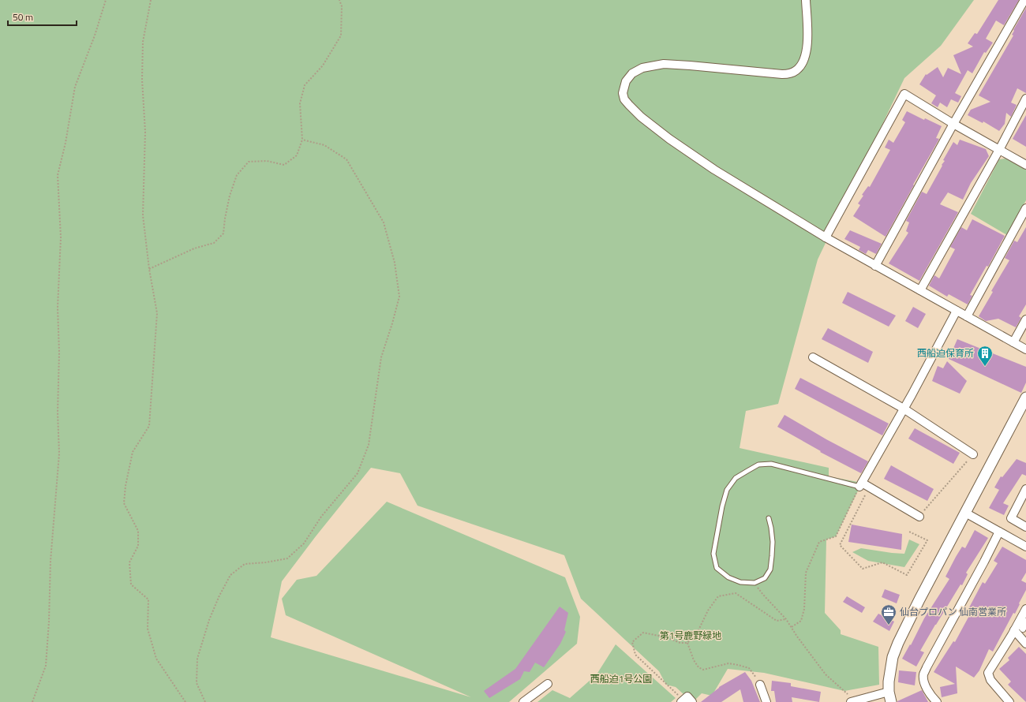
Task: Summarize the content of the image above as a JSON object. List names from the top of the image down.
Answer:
{
  "parks": ["第1号鹿野緑地", "西船迫1号公園"],
  "places": {
    "building": ["西船迫保育所"],
    "office": ["仙台プロパン 仙南営業所"]
  },
  "scale_bar": "50 m"
}
